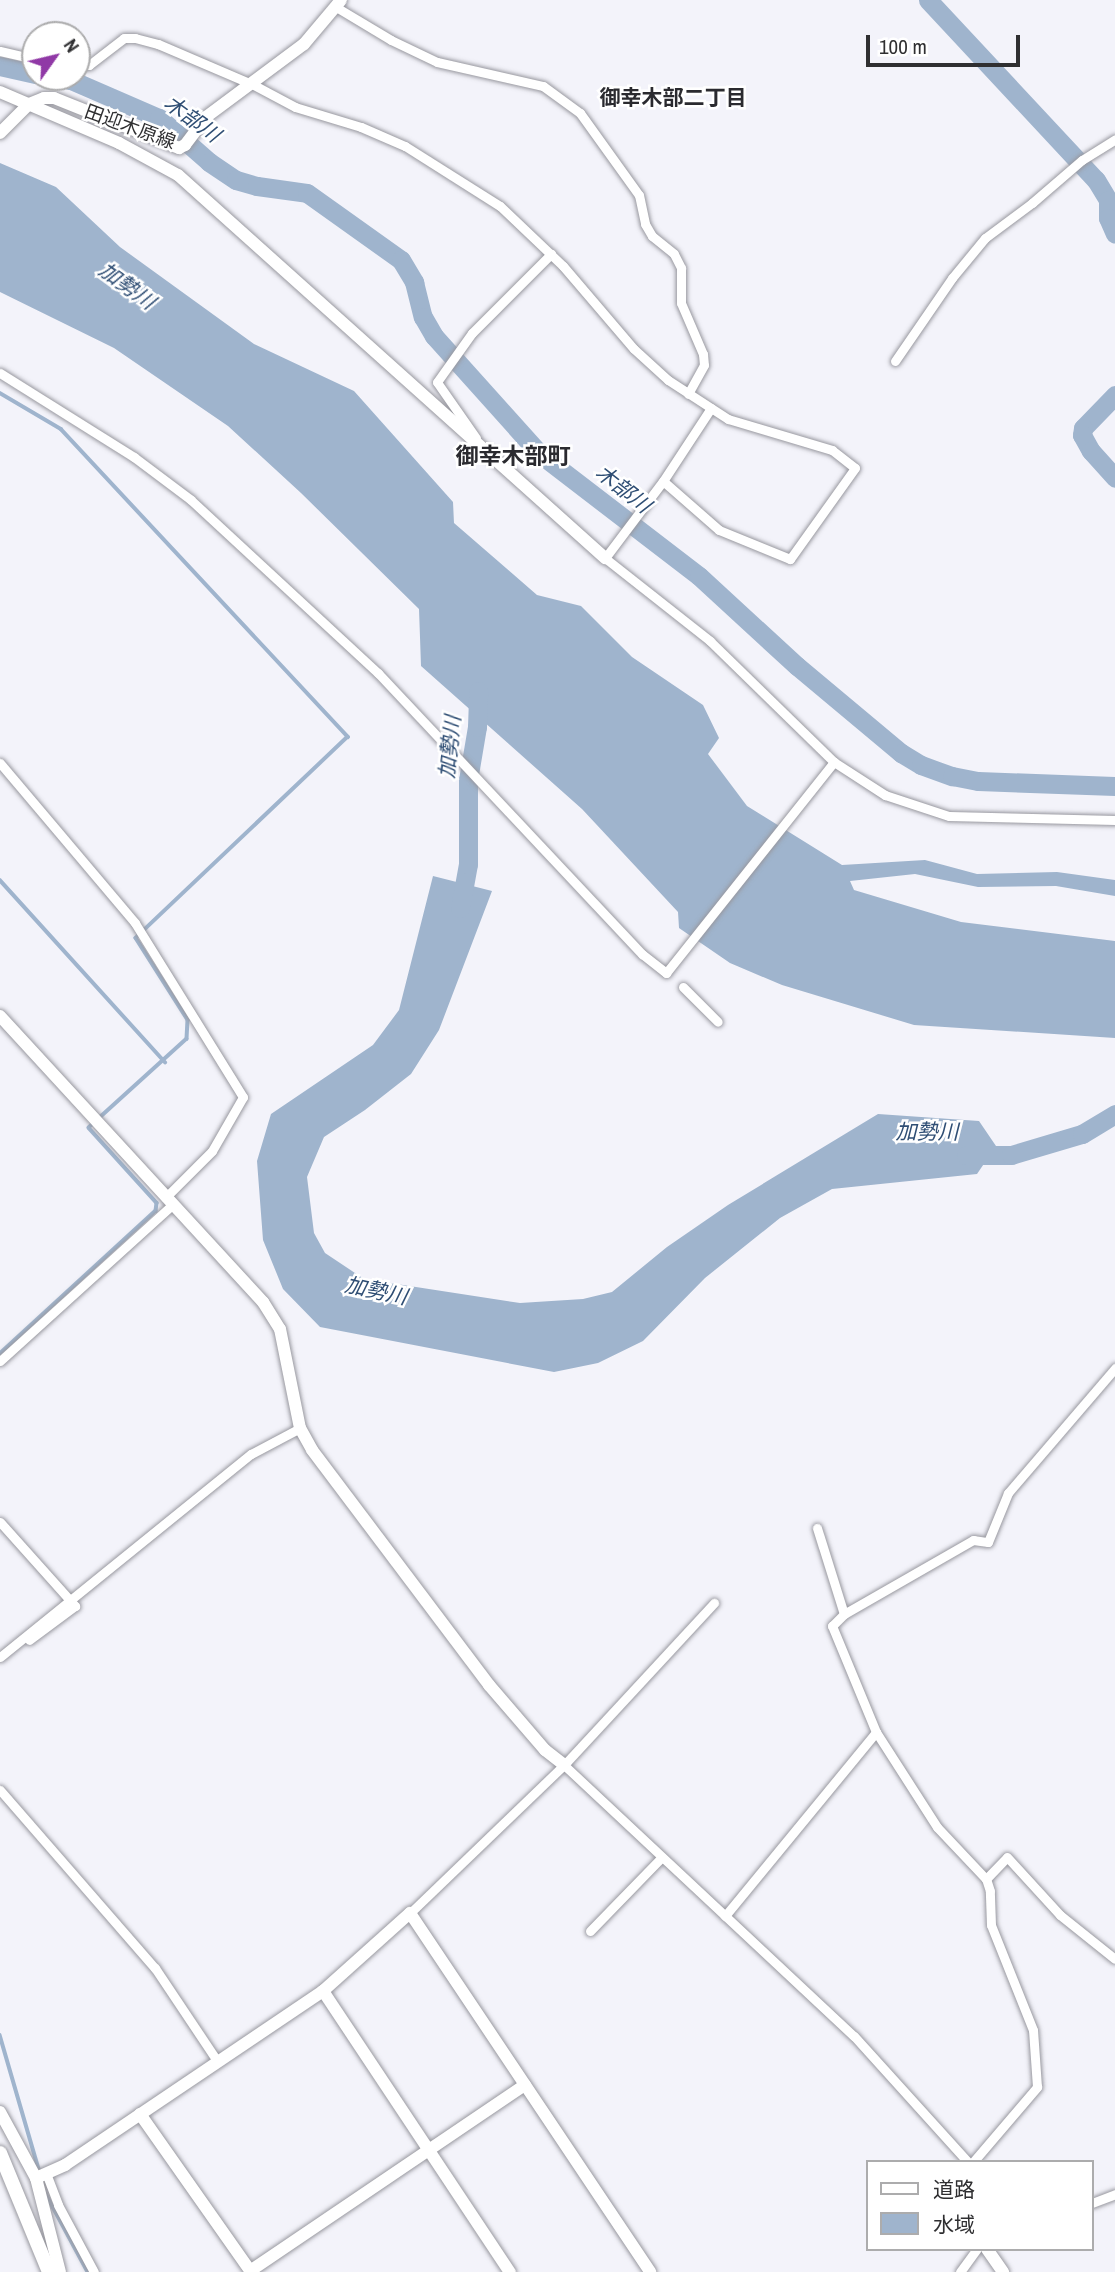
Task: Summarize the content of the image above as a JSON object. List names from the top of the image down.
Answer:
{
  "streets": {
    "street": ["田迎木原線"]
  },
  "districts": ["御幸木部二丁目", "御幸木部町"],
  "water": ["木部川", "加勢川"],
  "legend": ["道路", "水域"],
  "scale_bar": "100 m",
  "north": "top right"
}
